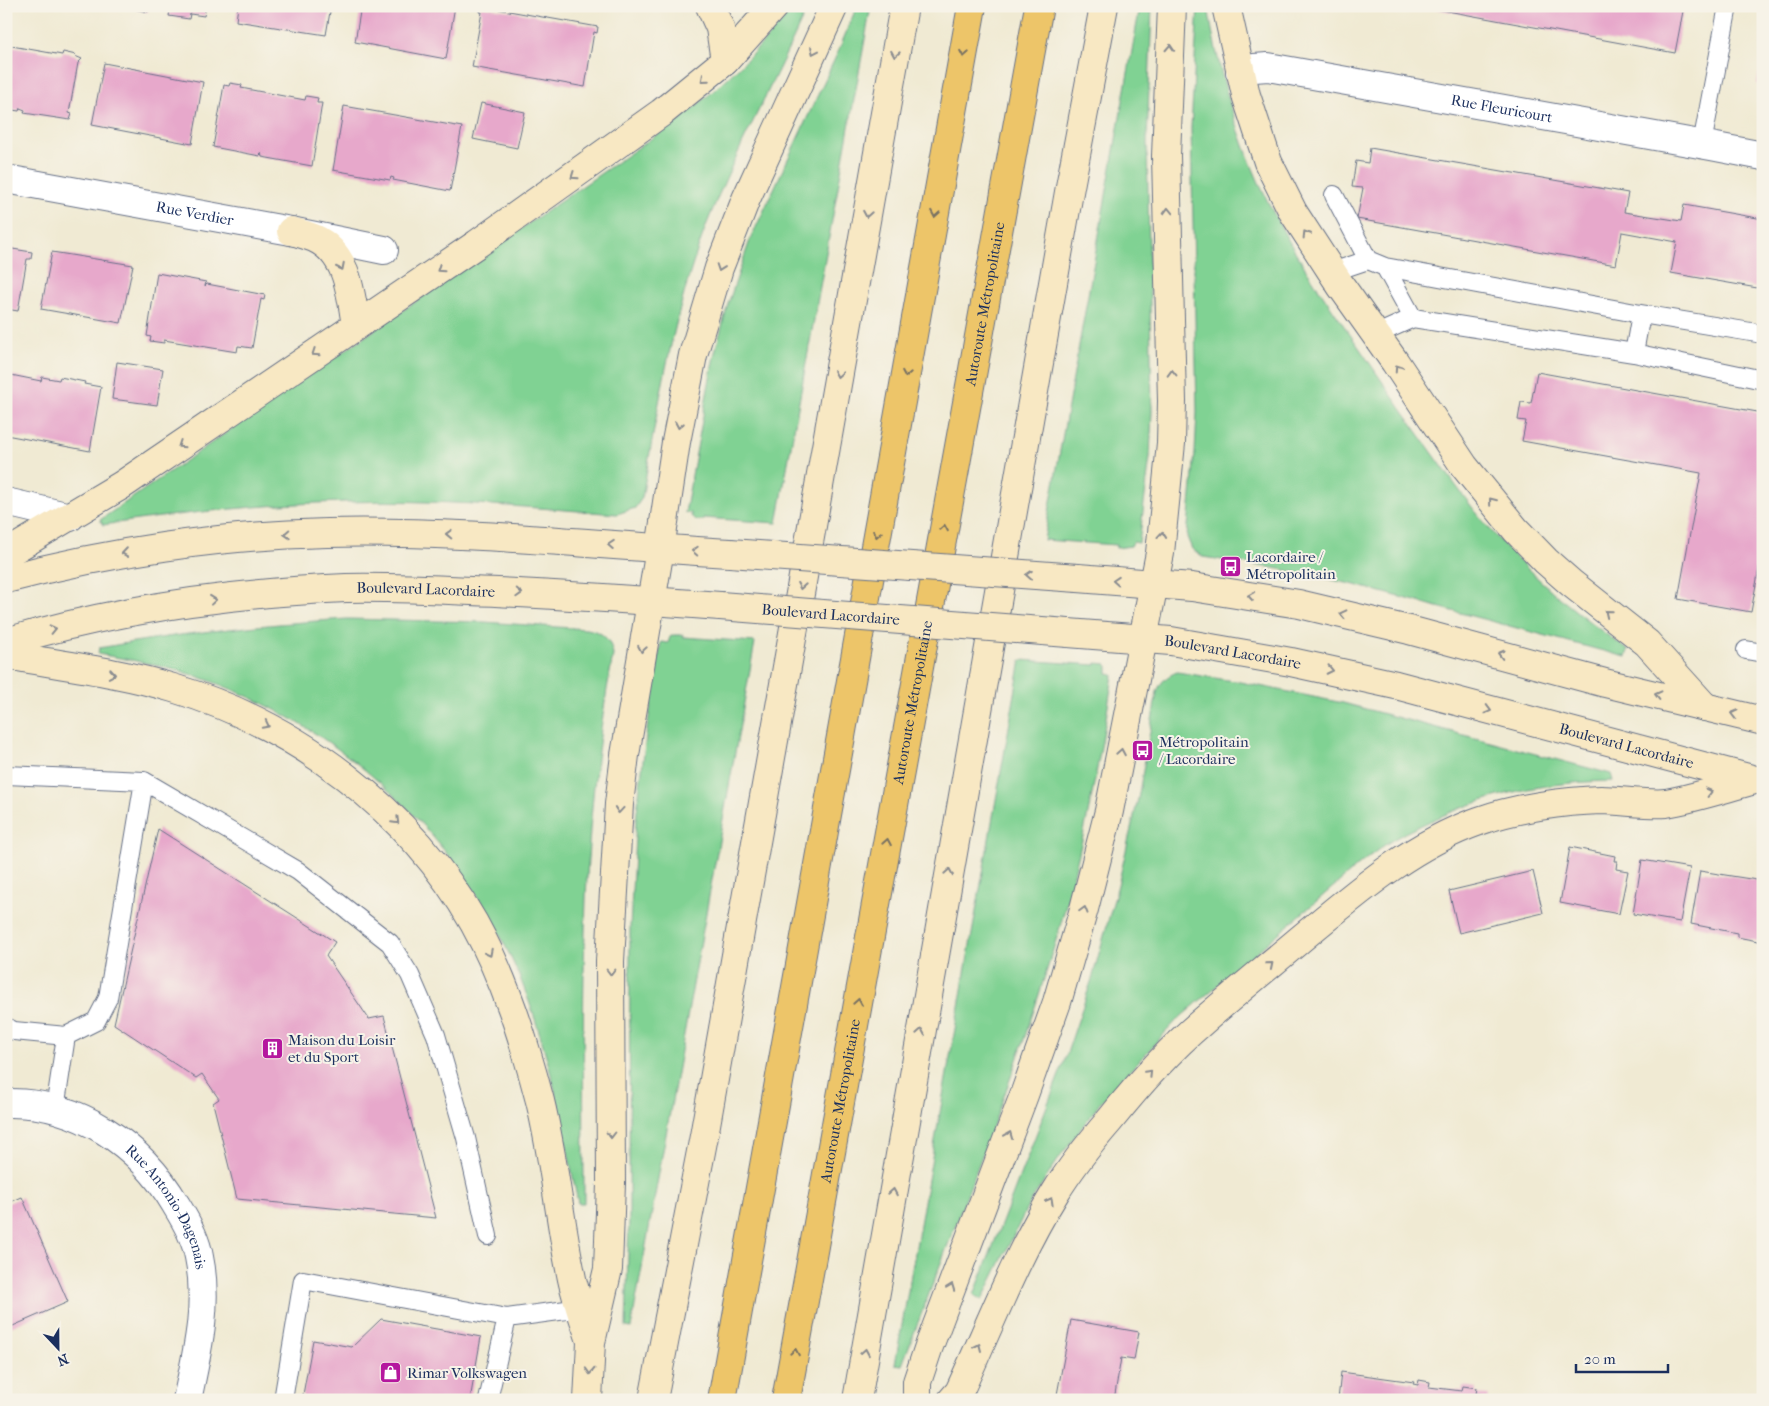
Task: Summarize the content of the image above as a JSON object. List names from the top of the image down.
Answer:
{
  "streets": {
    "highway": ["Autoroute Métropolitaine"],
    "main road": ["Boulevard Lacordaire"],
    "street": ["Rue Fleuricourt", "Rue Verdier", "Rue Antonio-Dagenais"]
  },
  "places": {
    "bus stop": ["Lacordaire / Métropolitain", "Métropolitain / Lacordaire"],
    "building": ["Maison du Loisir et du Sport"],
    "shop": ["Rimar Volkswagen"]
  },
  "scale_bar": "20 m",
  "north": "bottom"
}
